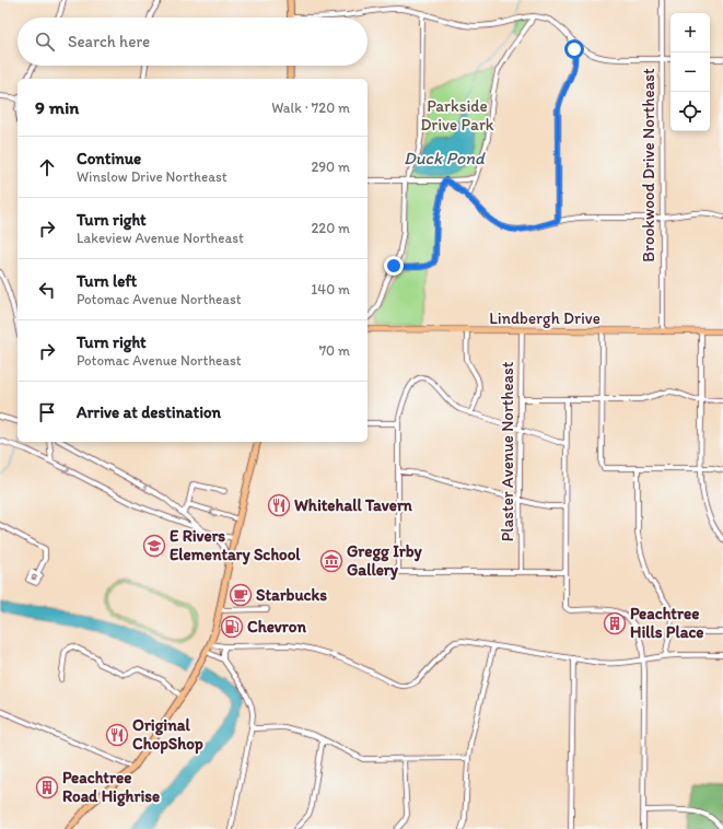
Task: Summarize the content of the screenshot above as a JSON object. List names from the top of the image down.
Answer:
{
  "streets": {
    "main road": ["Lindbergh Drive"],
    "street": ["Brookwood Drive Northeast", "Plaster Avenue Northeast"]
  },
  "crossings": [
    ["Brookwood Drive Northeast", "Lindbergh Drive"],
    ["Lindbergh Drive", "Plaster Avenue Northeast"]
  ],
  "water": ["Duck Pond"],
  "parks": ["Parkside Drive Park"],
  "places": {
    "restaurant": ["Whitehall Tavern", "Original ChopShop"],
    "school or university": ["E Rivers Elementary School"],
    "museum": ["Gregg Irby Gallery"],
    "cafe": ["Starbucks"],
    "building": ["Peachtree Hills Place", "Peachtree Road Highrise"],
    "fuel station": ["Chevron"]
  },
  "page": {
    "map_buttons": ["+", "−"],
    "search": "Search here",
    "heading": ["9 min", "Walk · 720 m"],
    "list": [
      ["Continue", "Winslow Drive Northeast", "290 m"],
      ["Turn right", "Lakeview Avenue Northeast", "220 m"],
      ["Turn left", "Potomac Avenue Northeast", "140 m"],
      ["Turn right", "Potomac Avenue Northeast", "70 m"],
      "Arrive at destination"
    ]
  }
}
